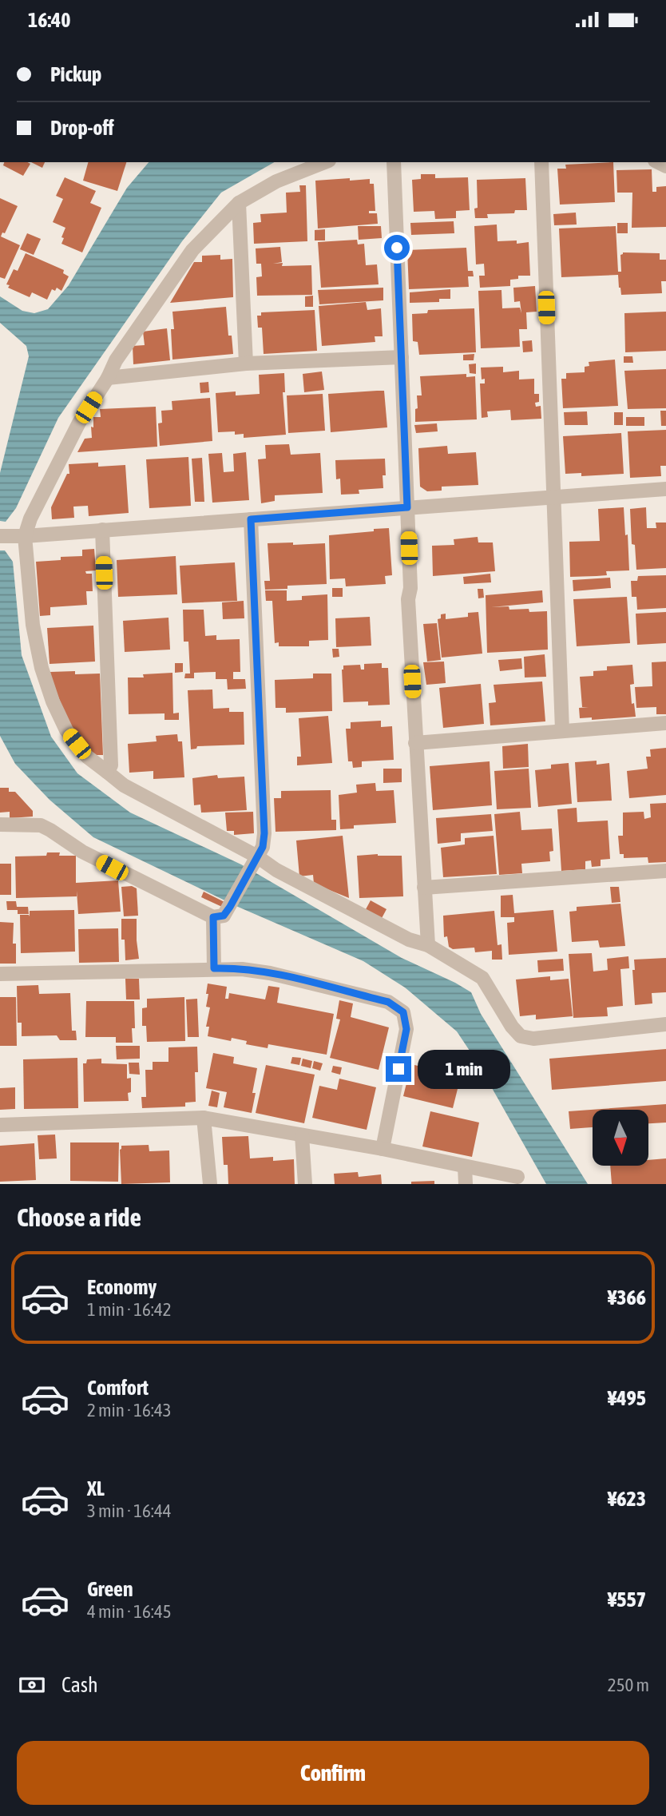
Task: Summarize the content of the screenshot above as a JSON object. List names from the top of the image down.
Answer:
{
  "north": "bottom",
  "page": {
    "status": "16:40",
    "banner": ["Pickup", "Drop-off"],
    "bubble": "1 min",
    "heading": "Choose a ride",
    "list": [
      {
        "name": "Economy",
        "note": "1 min · 16:42",
        "value": "¥366"
      },
      {
        "name": "Comfort",
        "note": "2 min · 16:43",
        "value": "¥495"
      },
      {
        "name": "XL",
        "note": "3 min · 16:44",
        "value": "¥623"
      },
      {
        "name": "Green",
        "note": "4 min · 16:45",
        "value": "¥557"
      }
    ],
    "pay": ["Cash", "250 m"],
    "buttons": "Confirm"
  }
}
